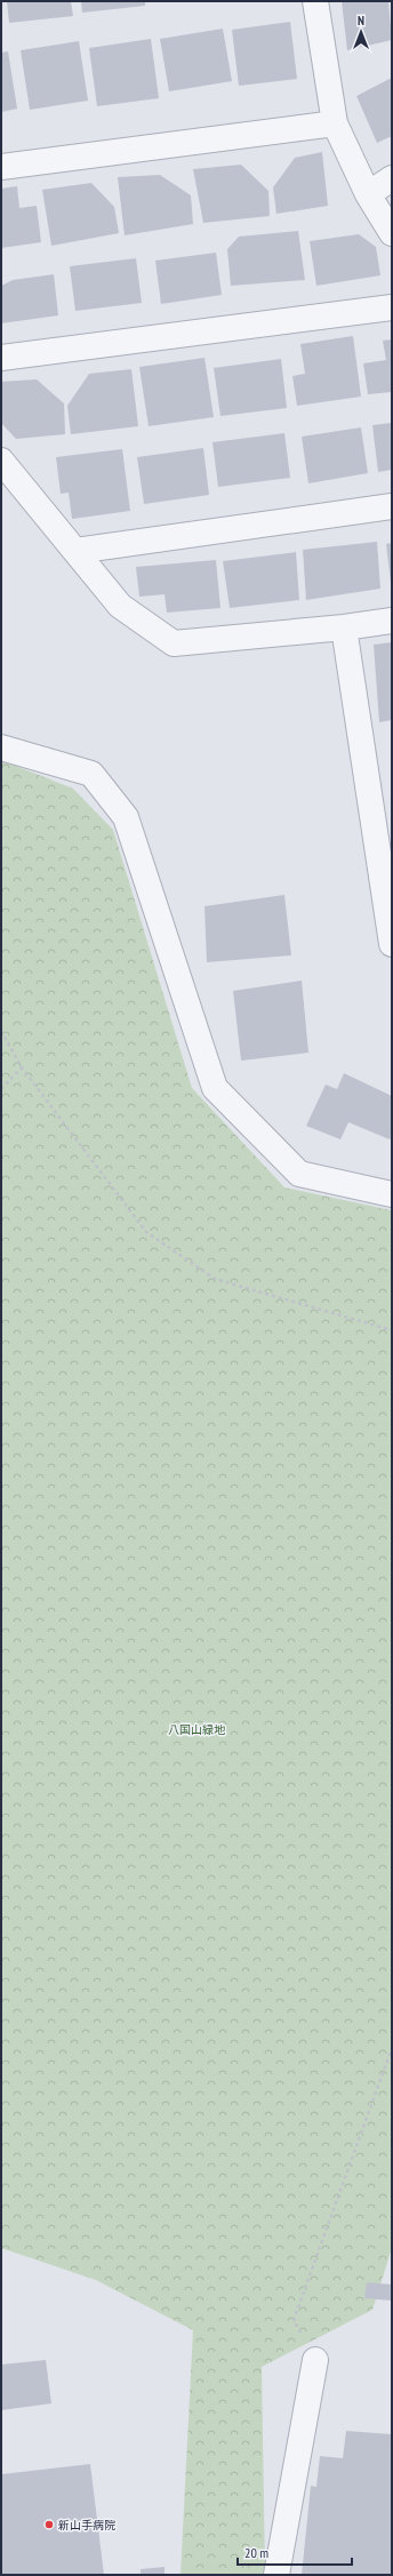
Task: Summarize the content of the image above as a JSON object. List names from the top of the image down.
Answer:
{
  "parks": ["八国山緑地"],
  "places": ["新山手病院"],
  "scale_bar": "20 m",
  "north": "top"
}
